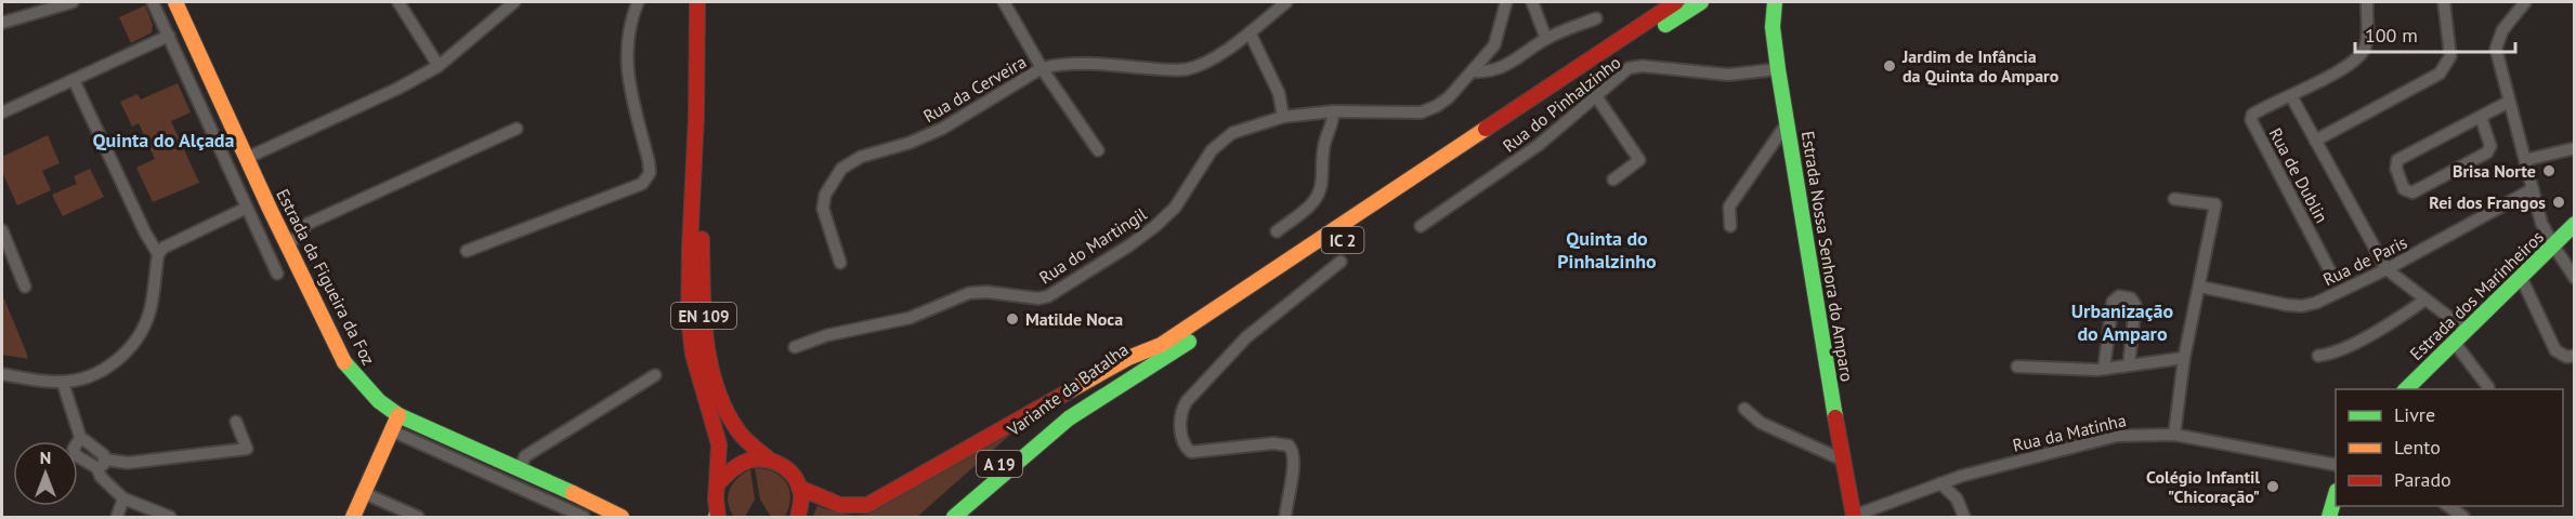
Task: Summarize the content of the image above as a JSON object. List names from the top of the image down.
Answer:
{
  "streets": {
    "main road": [
      "IC 2",
      "Estrada Nossa Senhora do Amparo",
      "Estrada da Figueira da Foz",
      "Estrada dos Marinheiros",
      "EN 109",
      "Variante da Batalha",
      "A 19"
    ],
    "street": [
      "Rua da Cerveira",
      "Rua do Pinhalzinho",
      "Rua de Dublin",
      "Rua do Martingil",
      "Rua de Paris",
      "Rua da Matinha"
    ]
  },
  "crossings": [
    ["Rua do Pinhalzinho", "Estrada Nossa Senhora do Amparo"],
    ["IC 2", "Variante da Batalha"],
    ["Estrada Nossa Senhora do Amparo", "Rua da Matinha"]
  ],
  "districts": ["Quinta do Alçada", "Quinta do Pinhalzinho", "Urbanização do Amparo"],
  "places": [
    "Jardim de Infância da Quinta do Amparo",
    "Brisa Norte",
    "Rei dos Frangos",
    "Matilde Noca",
    "Colégio Infantil \"Chicoração\""
  ],
  "legend": ["Livre", "Lento", "Parado"],
  "scale_bar": "100 m",
  "north": "top"
}
